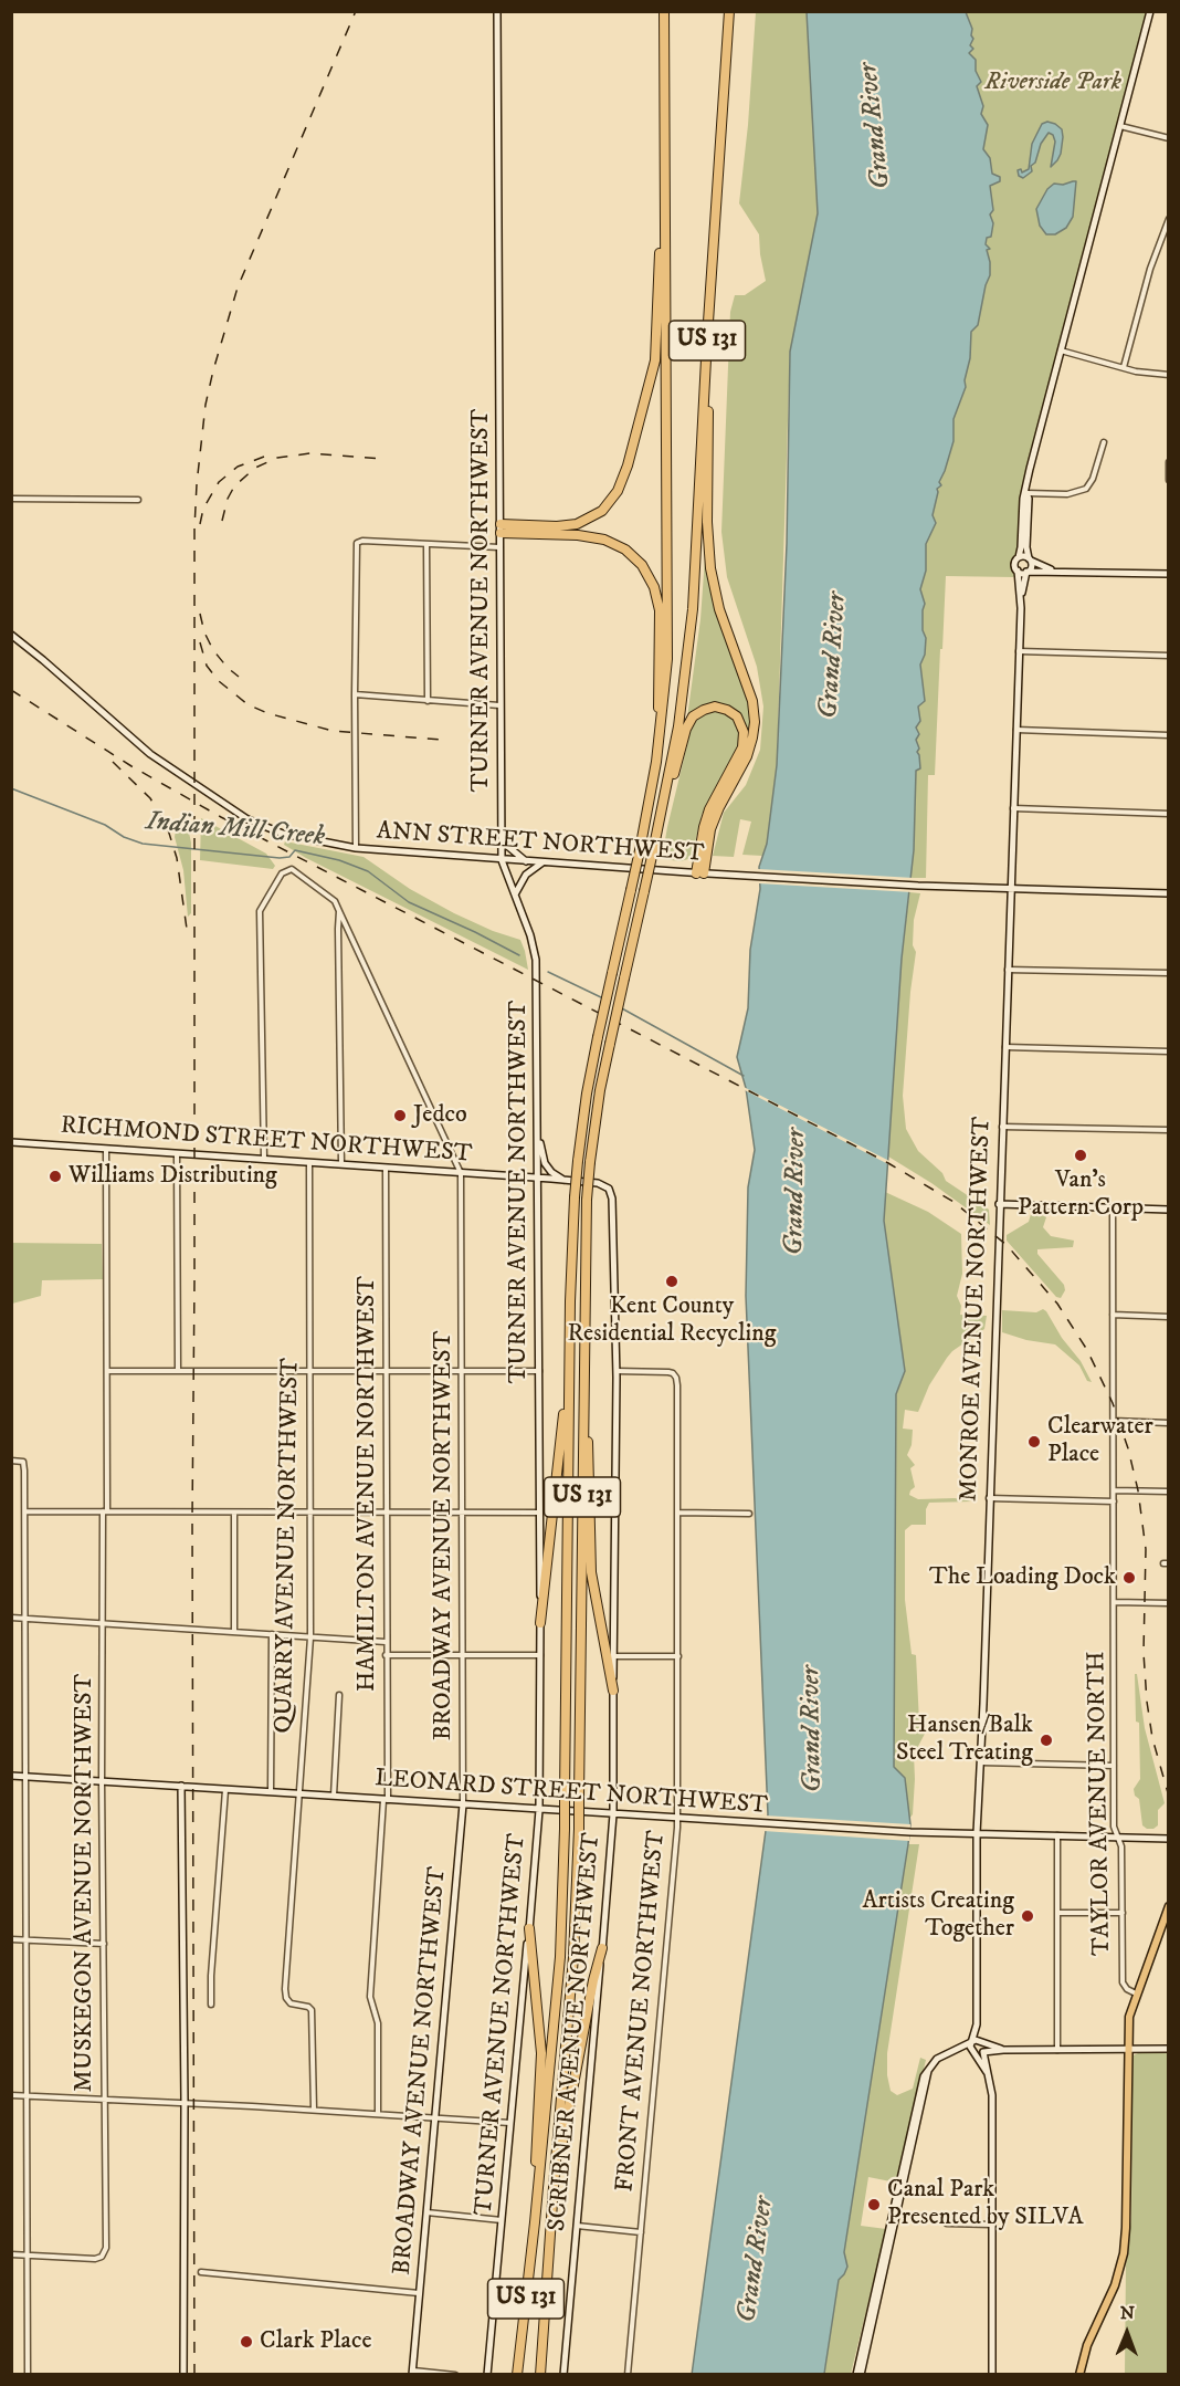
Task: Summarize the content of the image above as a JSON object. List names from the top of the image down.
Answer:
{
  "streets": {
    "highway": ["US 131"],
    "main road": [
      "TURNER AVENUE NORTHWEST",
      "ANN STREET NORTHWEST",
      "RICHMOND STREET NORTHWEST",
      "MONROE AVENUE NORTHWEST",
      "BROADWAY AVENUE NORTHWEST",
      "LEONARD STREET NORTHWEST",
      "SCRIBNER AVENUE NORTHWEST"
    ],
    "street": [
      "HAMILTON AVENUE NORTHWEST",
      "QUARRY AVENUE NORTHWEST",
      "TAYLOR AVENUE NORTH",
      "MUSKEGON AVENUE NORTHWEST",
      "FRONT AVENUE NORTHWEST"
    ]
  },
  "crossings": [
    ["TURNER AVENUE NORTHWEST", "ANN STREET NORTHWEST"],
    ["TURNER AVENUE NORTHWEST", "RICHMOND STREET NORTHWEST"],
    ["TURNER AVENUE NORTHWEST", "LEONARD STREET NORTHWEST"],
    ["ANN STREET NORTHWEST", "MONROE AVENUE NORTHWEST"],
    ["RICHMOND STREET NORTHWEST", "HAMILTON AVENUE NORTHWEST"],
    ["RICHMOND STREET NORTHWEST", "BROADWAY AVENUE NORTHWEST"],
    ["RICHMOND STREET NORTHWEST", "QUARRY AVENUE NORTHWEST"],
    ["RICHMOND STREET NORTHWEST", "MUSKEGON AVENUE NORTHWEST"],
    ["RICHMOND STREET NORTHWEST", "SCRIBNER AVENUE NORTHWEST"],
    ["MONROE AVENUE NORTHWEST", "LEONARD STREET NORTHWEST"],
    ["HAMILTON AVENUE NORTHWEST", "LEONARD STREET NORTHWEST"],
    ["BROADWAY AVENUE NORTHWEST", "LEONARD STREET NORTHWEST"],
    ["QUARRY AVENUE NORTHWEST", "LEONARD STREET NORTHWEST"],
    ["LEONARD STREET NORTHWEST", "TAYLOR AVENUE NORTH"],
    ["LEONARD STREET NORTHWEST", "MUSKEGON AVENUE NORTHWEST"],
    ["LEONARD STREET NORTHWEST", "FRONT AVENUE NORTHWEST"],
    ["LEONARD STREET NORTHWEST", "SCRIBNER AVENUE NORTHWEST"],
    ["FRONT AVENUE NORTHWEST", "SCRIBNER AVENUE NORTHWEST"]
  ],
  "water": ["Grand River", "Indian Mill Creek"],
  "parks": ["Riverside Park"],
  "places": [
    "Jedco",
    "Van's Pattern Corp",
    "Williams Distributing",
    "Kent County Residential Recycling",
    "Clearwater Place",
    "The Loading Dock",
    "Hansen/Balk Steel Treating",
    "Artists Creating Together",
    "Canal Park Presented by SILVA",
    "Clark Place"
  ],
  "north": "top"
}
